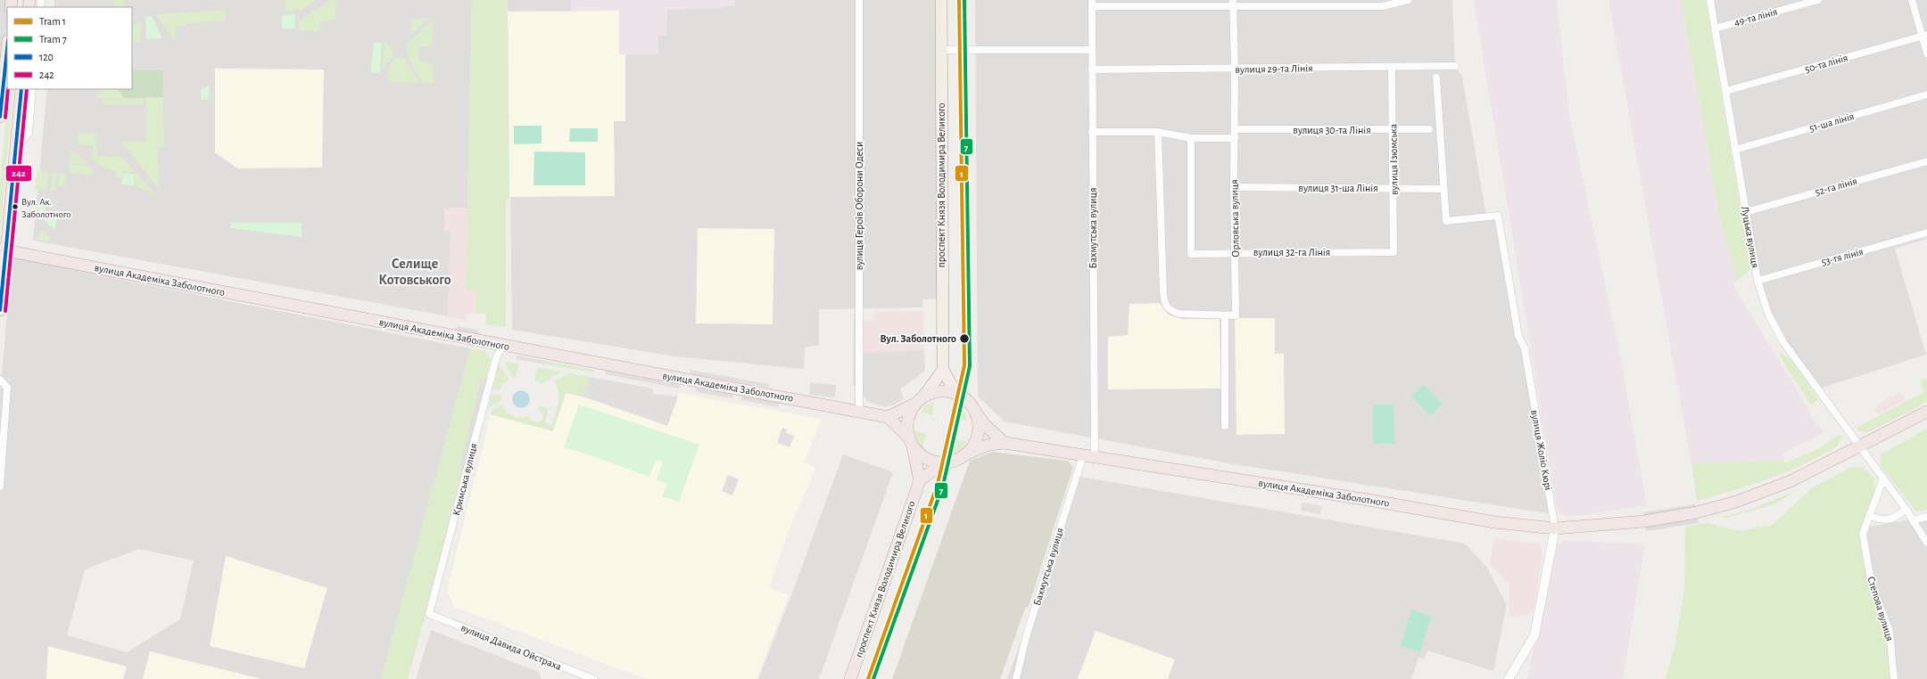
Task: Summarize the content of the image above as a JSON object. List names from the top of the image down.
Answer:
{
  "streets": {
    "highway": ["проспект Князя Володимира Великого", "вулиця Академіка Заболотного"],
    "street": [
      "49-та лінія",
      "50-та лінія",
      "вулиця 29-та Лінія",
      "51-ша лінія",
      "вулиця 30-та Лінія",
      "вулиця Ізюмська",
      "52-га лінія",
      "вулиця 31-ша Лінія",
      "вулиця Героїв Оборони Одеси",
      "Орловська вулиця",
      "Бахмутська вулиця",
      "Луцька вулиця",
      "вулиця 32-га Лінія",
      "53-тя лінія",
      "вулиця Жоліо Кюрі",
      "Кримська вулиця",
      "Степова вулиця",
      "вулиця Давида Ойстраха"
    ]
  },
  "crossings": [
    ["49-та лінія", "Луцька вулиця"],
    ["50-та лінія", "Луцька вулиця"],
    ["вулиця 29-та Лінія", "вулиця Ізюмська"],
    ["вулиця 29-та Лінія", "Орловська вулиця"],
    ["вулиця 29-та Лінія", "Бахмутська вулиця"],
    ["51-ша лінія", "Луцька вулиця"],
    ["вулиця 30-та Лінія", "вулиця Ізюмська"],
    ["вулиця 30-та Лінія", "Орловська вулиця"],
    ["вулиця Ізюмська", "вулиця 31-ша Лінія"],
    ["вулиця Ізюмська", "вулиця 32-га Лінія"],
    ["проспект Князя Володимира Великого", "вулиця Академіка Заболотного"],
    ["52-га лінія", "Луцька вулиця"],
    ["вулиця 31-ша Лінія", "Орловська вулиця"],
    ["вулиця 31-ша Лінія", "вулиця Жоліо Кюрі"],
    ["вулиця Героїв Оборони Одеси", "вулиця Академіка Заболотного"],
    ["Орловська вулиця", "вулиця 32-га Лінія"],
    ["Бахмутська вулиця", "вулиця Академіка Заболотного"],
    ["Луцька вулиця", "53-тя лінія"],
    ["Луцька вулиця", "вулиця Академіка Заболотного"],
    ["Луцька вулиця", "Степова вулиця"],
    ["вулиця Академіка Заболотного", "вулиця Жоліо Кюрі"],
    ["вулиця Академіка Заболотного", "Кримська вулиця"],
    ["Кримська вулиця", "вулиця Давида Ойстраха"]
  ],
  "districts": ["Селище Котовського"],
  "places": ["Вул. Ак. Заболотного", "Вул. Заболотного"],
  "lines": [
    "tram line 1",
    "tram line 7",
    "transit line 120",
    "transit line 242"
  ],
  "legend": [
    "Tram 1",
    "Tram 7",
    "120",
    "242"
  ]
}
